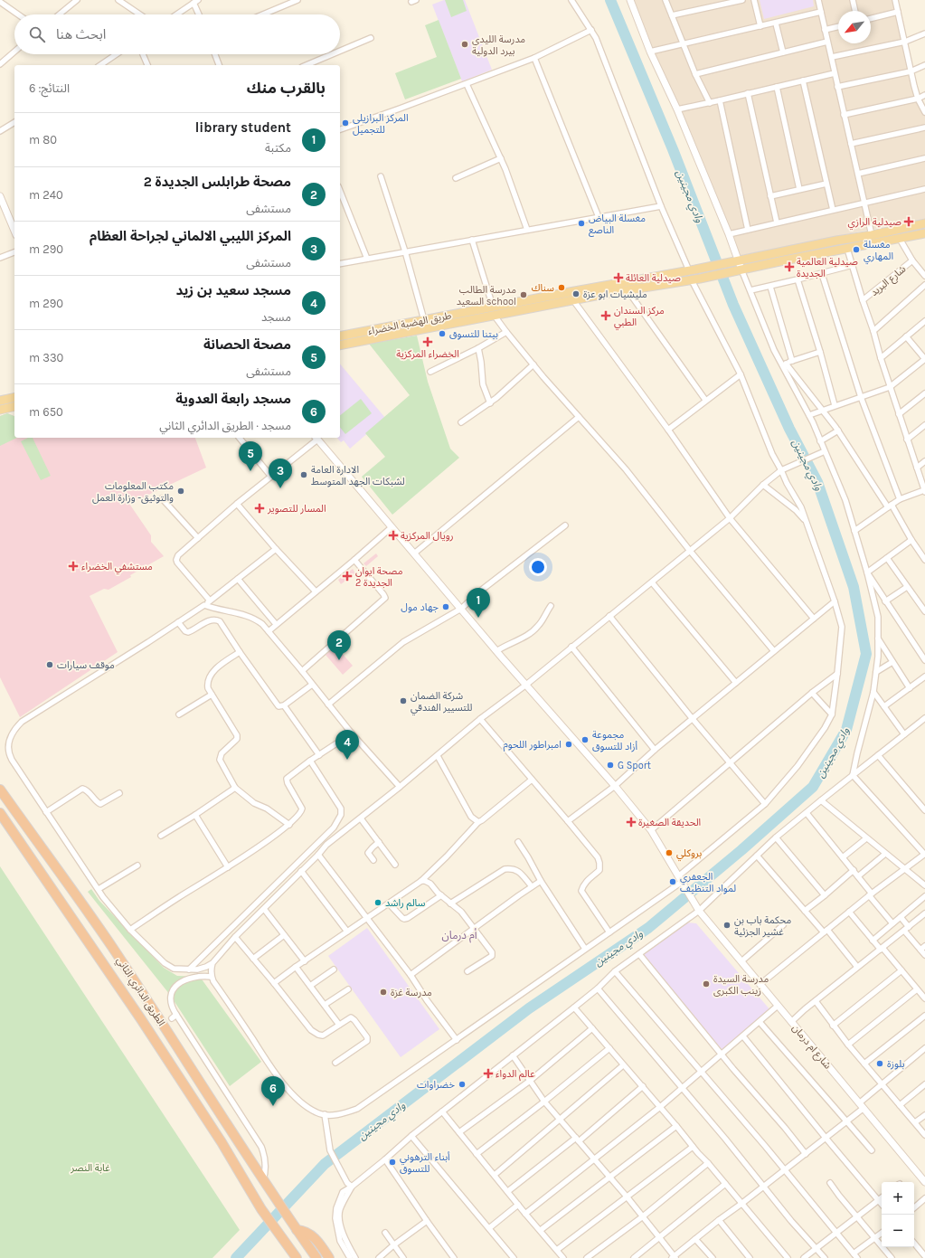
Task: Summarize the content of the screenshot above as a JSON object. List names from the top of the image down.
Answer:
{
  "streets": {
    "highway": ["الطريق الدائري الثاني"],
    "main road": ["طريق الهضبة الخضراء"],
    "street": ["شارع البريد", "شارع ام درمان"]
  },
  "districts": ["أم درمان"],
  "water": ["وادي مجينين"],
  "parks": ["غابة النصر"],
  "places": {
    "other": [
      "مدرسة الليدي بيرد الدولية",
      "المركز البرازيلى للتجميل",
      "مغسلة البياض الناصع",
      "مغسلة المهاري",
      "سناك",
      "مليشيات ابو عزة",
      "مدرسة الطالب السعيد school",
      "بيتنا للتسوق",
      "الادارة العامة لشبكات الجهد المتوسط",
      "مكتب المعلومات والتوثيق- وزارة العمل",
      "جهاد مول",
      "موقف سيارات",
      "شركة الضمان للتسيير الفندقي",
      "مجموعة أزاد للتسوق",
      "امبراطور اللحوم",
      "G Sport",
      "بروكلي",
      "الجعفري لمواد التنظيف",
      "سالم راشد",
      "محكمة باب بن غشير الجزئية",
      "مدرسة السيدة زينب الكبرى",
      "مدرسة غزة",
      "بلوزة",
      "خضراوات",
      "أبناء الترهوني للتسوق"
    ],
    "health": [
      "صيدلية الرازي",
      "صيدلية العالمية الجديدة",
      "صيدلية العائلة",
      "مركز السندان الطبي",
      "الخضراء المركزية",
      "المسار للتصوير",
      "رويال المركزية",
      "مستشفي الخضراء",
      "مصحة ايوان الجديدة 2",
      "الحديقة الصغيرة",
      "عالم الدواء"
    ]
  },
  "north": "bottom left",
  "page": {
    "search": "ابحث هنا",
    "heading": ["بالقرب منك", "النتائج: 6"],
    "list": [
      {
        "mark": "1",
        "name": "library student",
        "note": "مكتبة",
        "value": "80 m"
      },
      {
        "mark": "2",
        "name": "مصحة طرابلس الجديدة 2",
        "note": "مستشفى",
        "value": "240 m"
      },
      {
        "mark": "3",
        "name": "المركز الليبي الالماني لجراحة العظام",
        "note": "مستشفى",
        "value": "290 m"
      },
      {
        "mark": "4",
        "name": "مسجد سعيد بن زيد",
        "note": "مسجد",
        "value": "290 m"
      },
      {
        "mark": "5",
        "name": "مصحة الحصانة",
        "note": "مستشفى",
        "value": "330 m"
      },
      {
        "mark": "6",
        "name": "مسجد رابعة العدوية",
        "note": "مسجد · الطريق الدائري الثاني",
        "value": "650 m"
      }
    ],
    "pins": [
      "5",
      "3",
      "1",
      "2",
      "4",
      "6"
    ],
    "map_buttons": ["+", "−"]
  }
}
